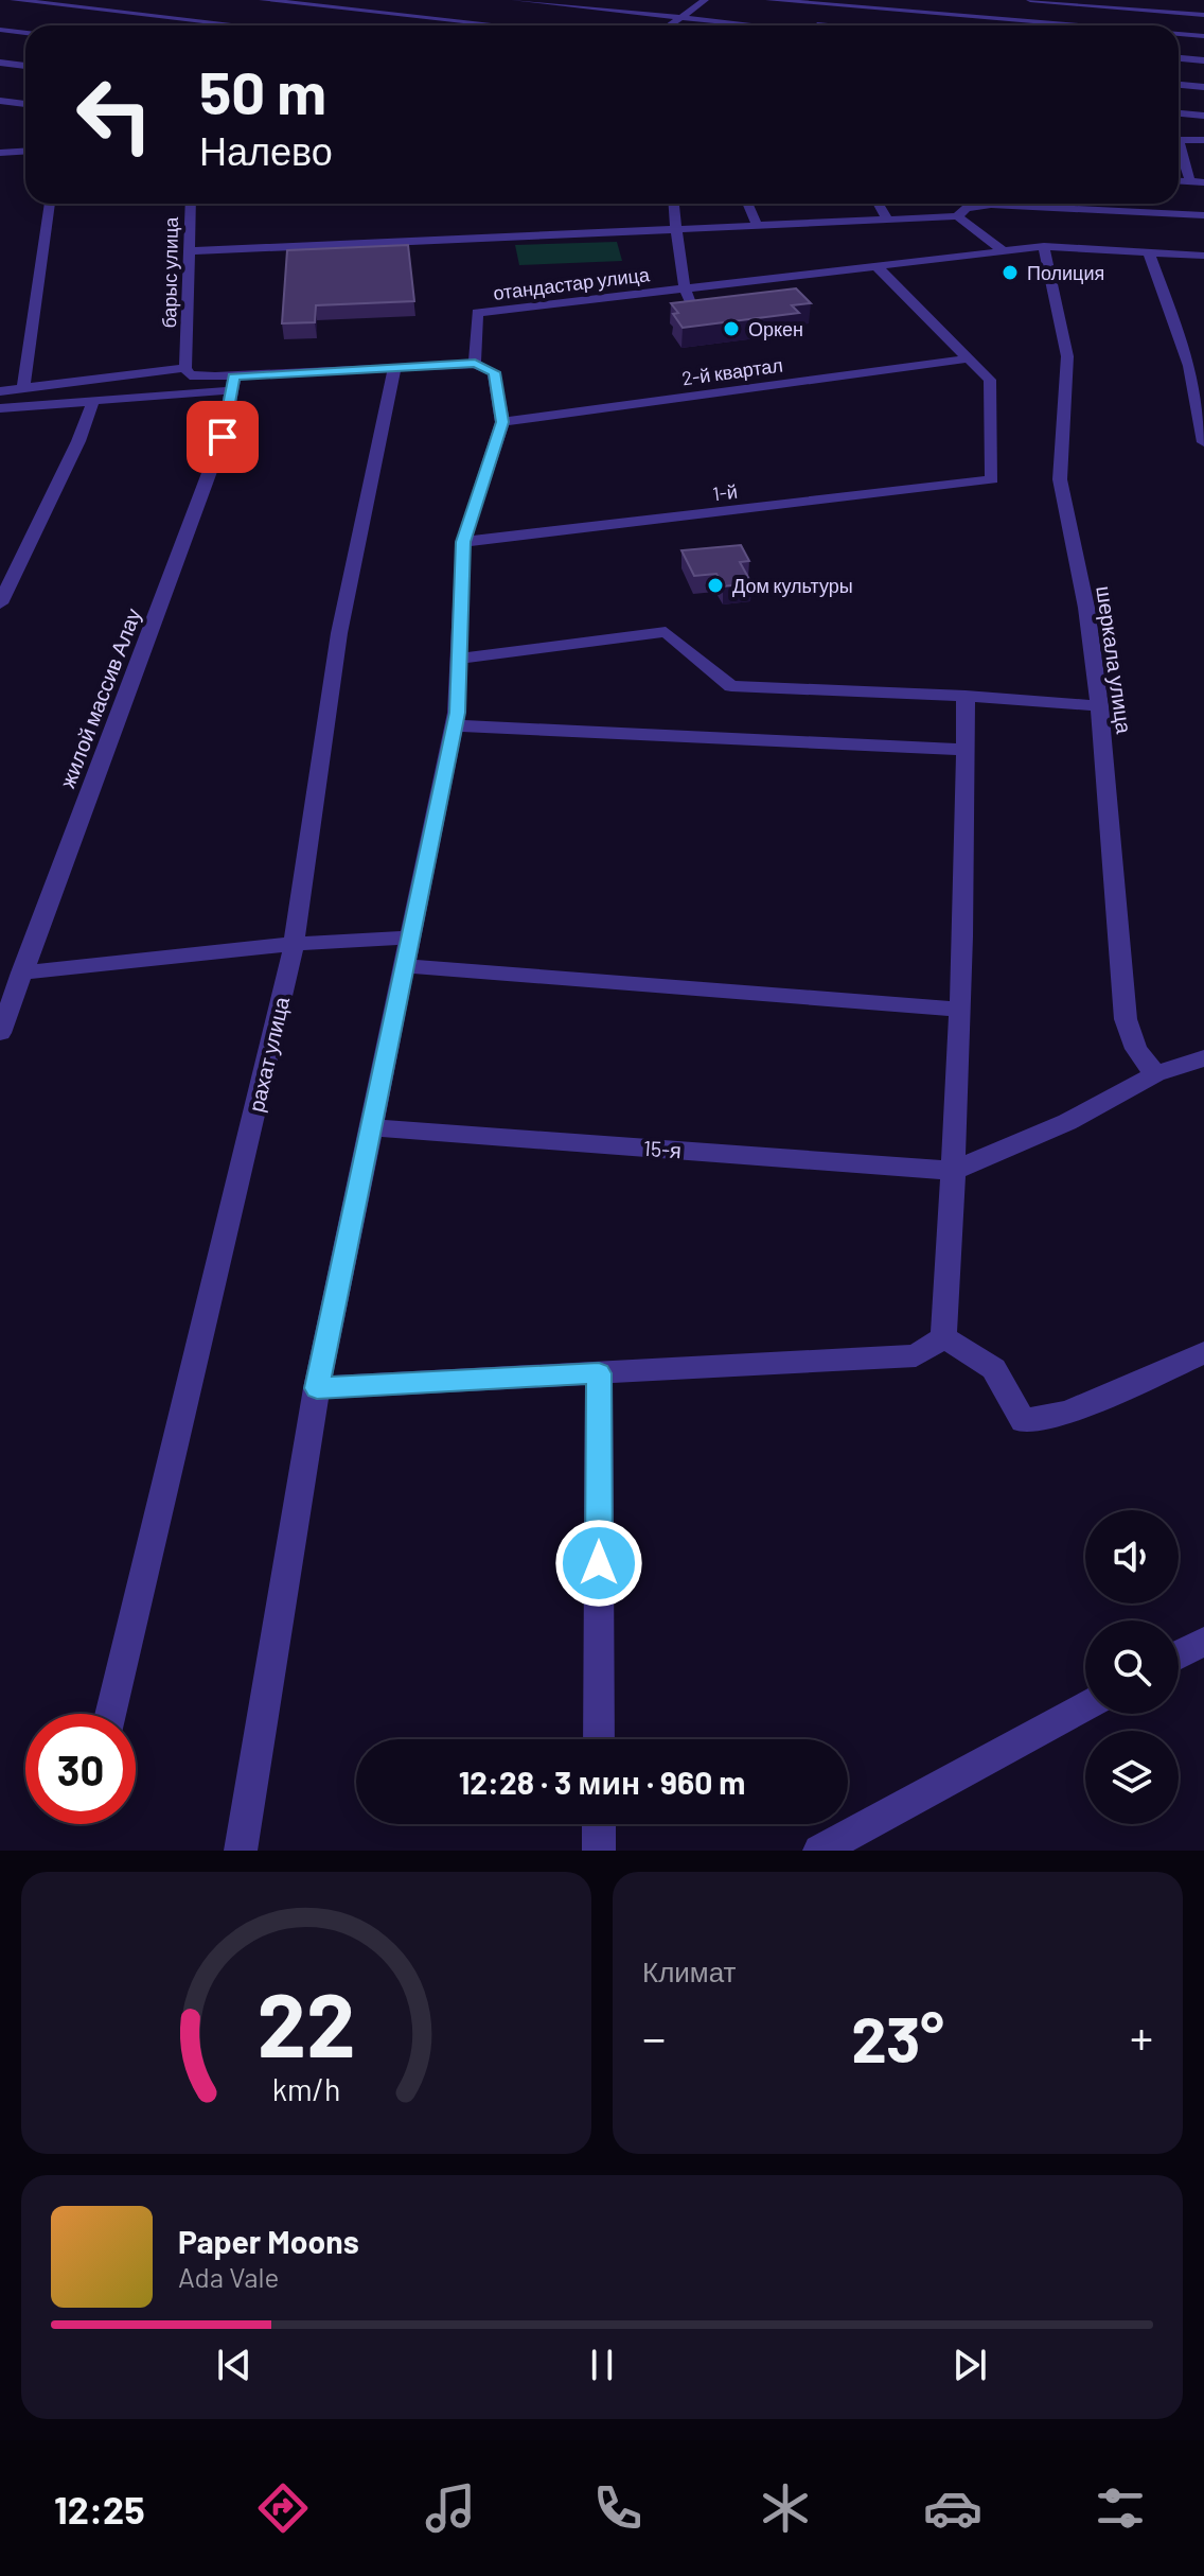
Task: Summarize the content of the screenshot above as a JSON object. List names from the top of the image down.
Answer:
{
  "streets": {
    "street": [
      "барыс улица",
      "отандастар улица",
      "2-й квартал",
      "1-й",
      "шеркала улица",
      "жилой массив Алау",
      "рахат улица",
      "15-я"
    ]
  },
  "crossings": [
    ["отандастар улица", "шеркала улица"],
    ["2-й квартал", "1-й"]
  ],
  "places": ["Полиция", "Оркен", "Дом культуры"],
  "page": {
    "turn": ["50 m", "Налево"],
    "limit": "30",
    "trip": "12:28 · 3 мин · 960 m",
    "tile": "Климат",
    "heat": ["−", "23°", "+"],
    "song": ["Paper Moons", "Ada Vale"],
    "tabs": "12:25",
    "gauge": ["22", "km/h"]
  }
}
